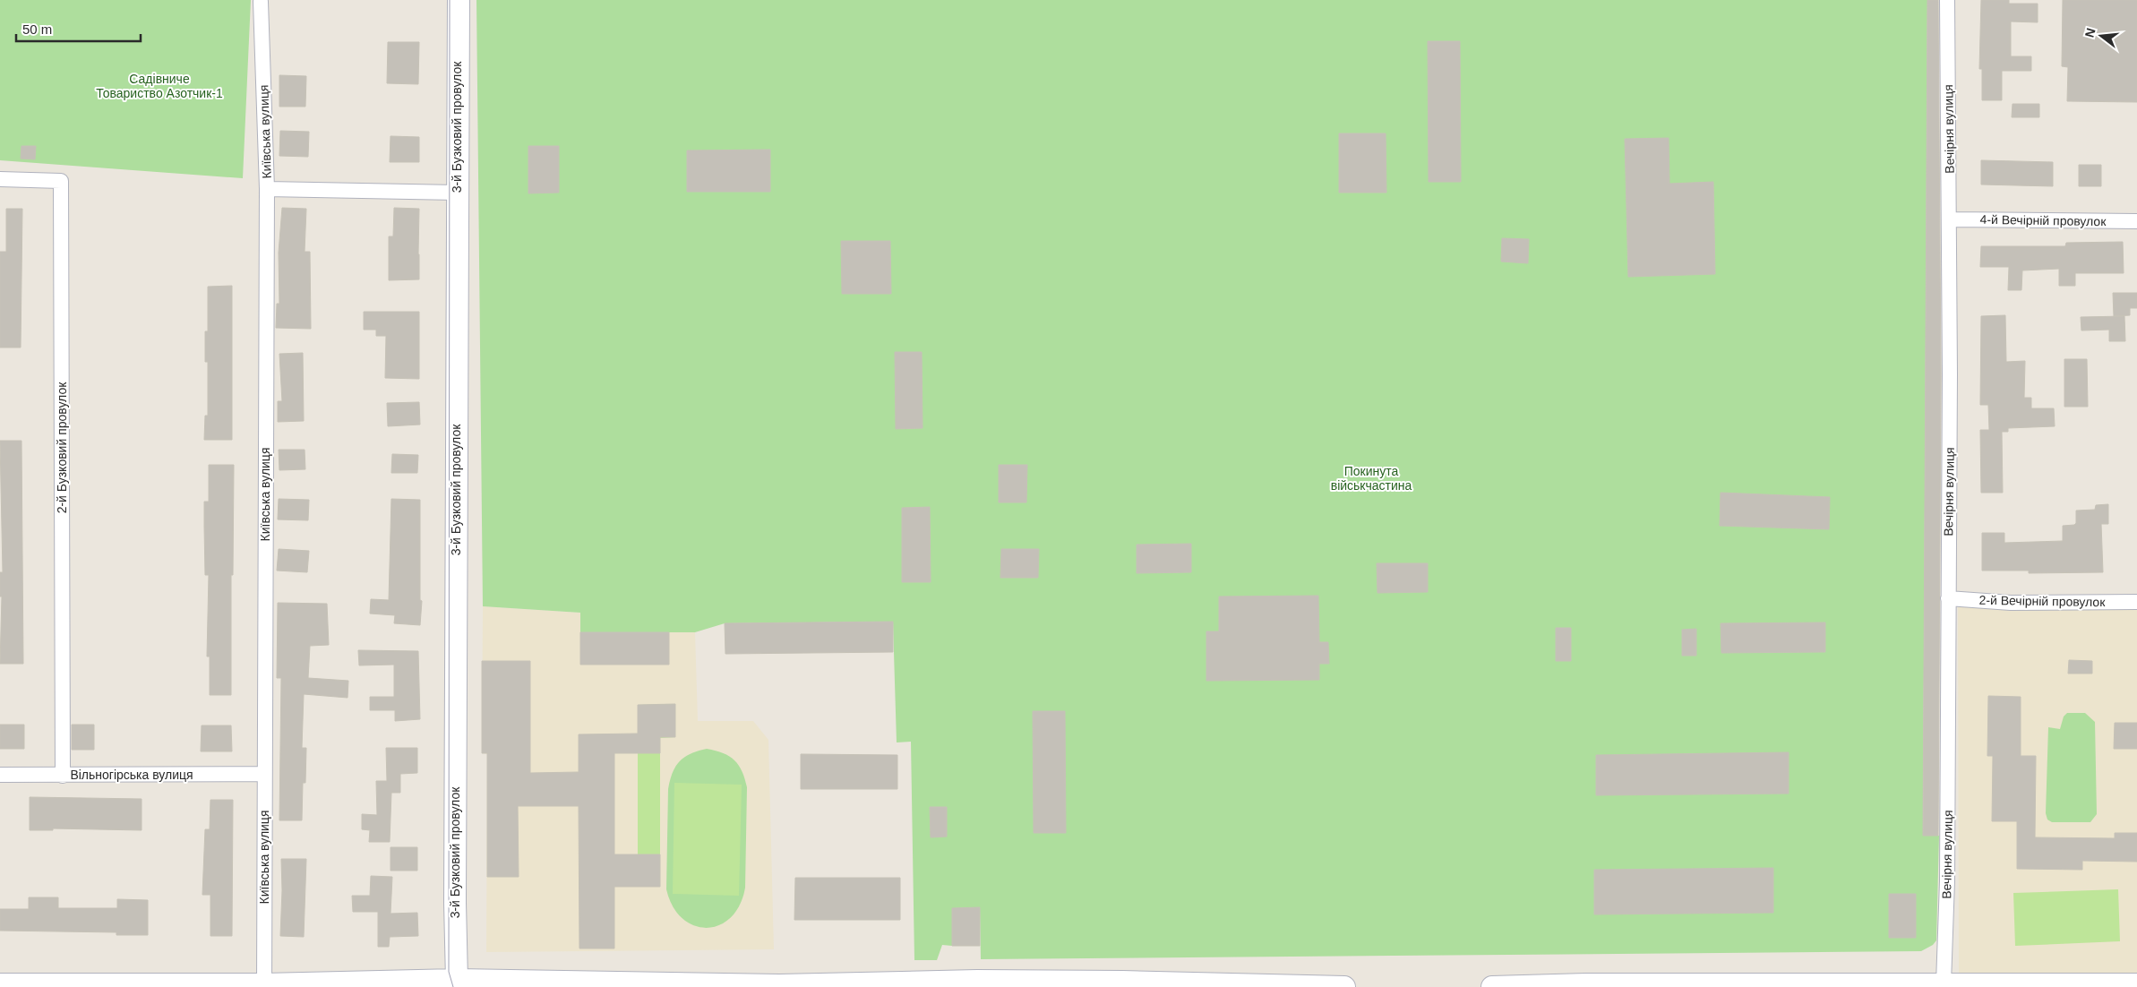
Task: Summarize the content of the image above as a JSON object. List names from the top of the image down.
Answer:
{
  "streets": {
    "street": [
      "3-й Бузковий провулок",
      "Вечірня вулиця",
      "Київська вулиця",
      "4-й Вечірній провулок",
      "2-й Бузковий провулок",
      "2-й Вечірній провулок",
      "Вільногірська вулиця"
    ]
  },
  "crossings": [
    ["Вечірня вулиця", "4-й Вечірній провулок"],
    ["Вечірня вулиця", "2-й Вечірній провулок"],
    ["Київська вулиця", "Вільногірська вулиця"],
    ["2-й Бузковий провулок", "Вільногірська вулиця"]
  ],
  "parks": ["Садівниче Товариство Азотчик-1", "Покинута військчастина"],
  "scale_bar": "50 m",
  "north": "left"
}
